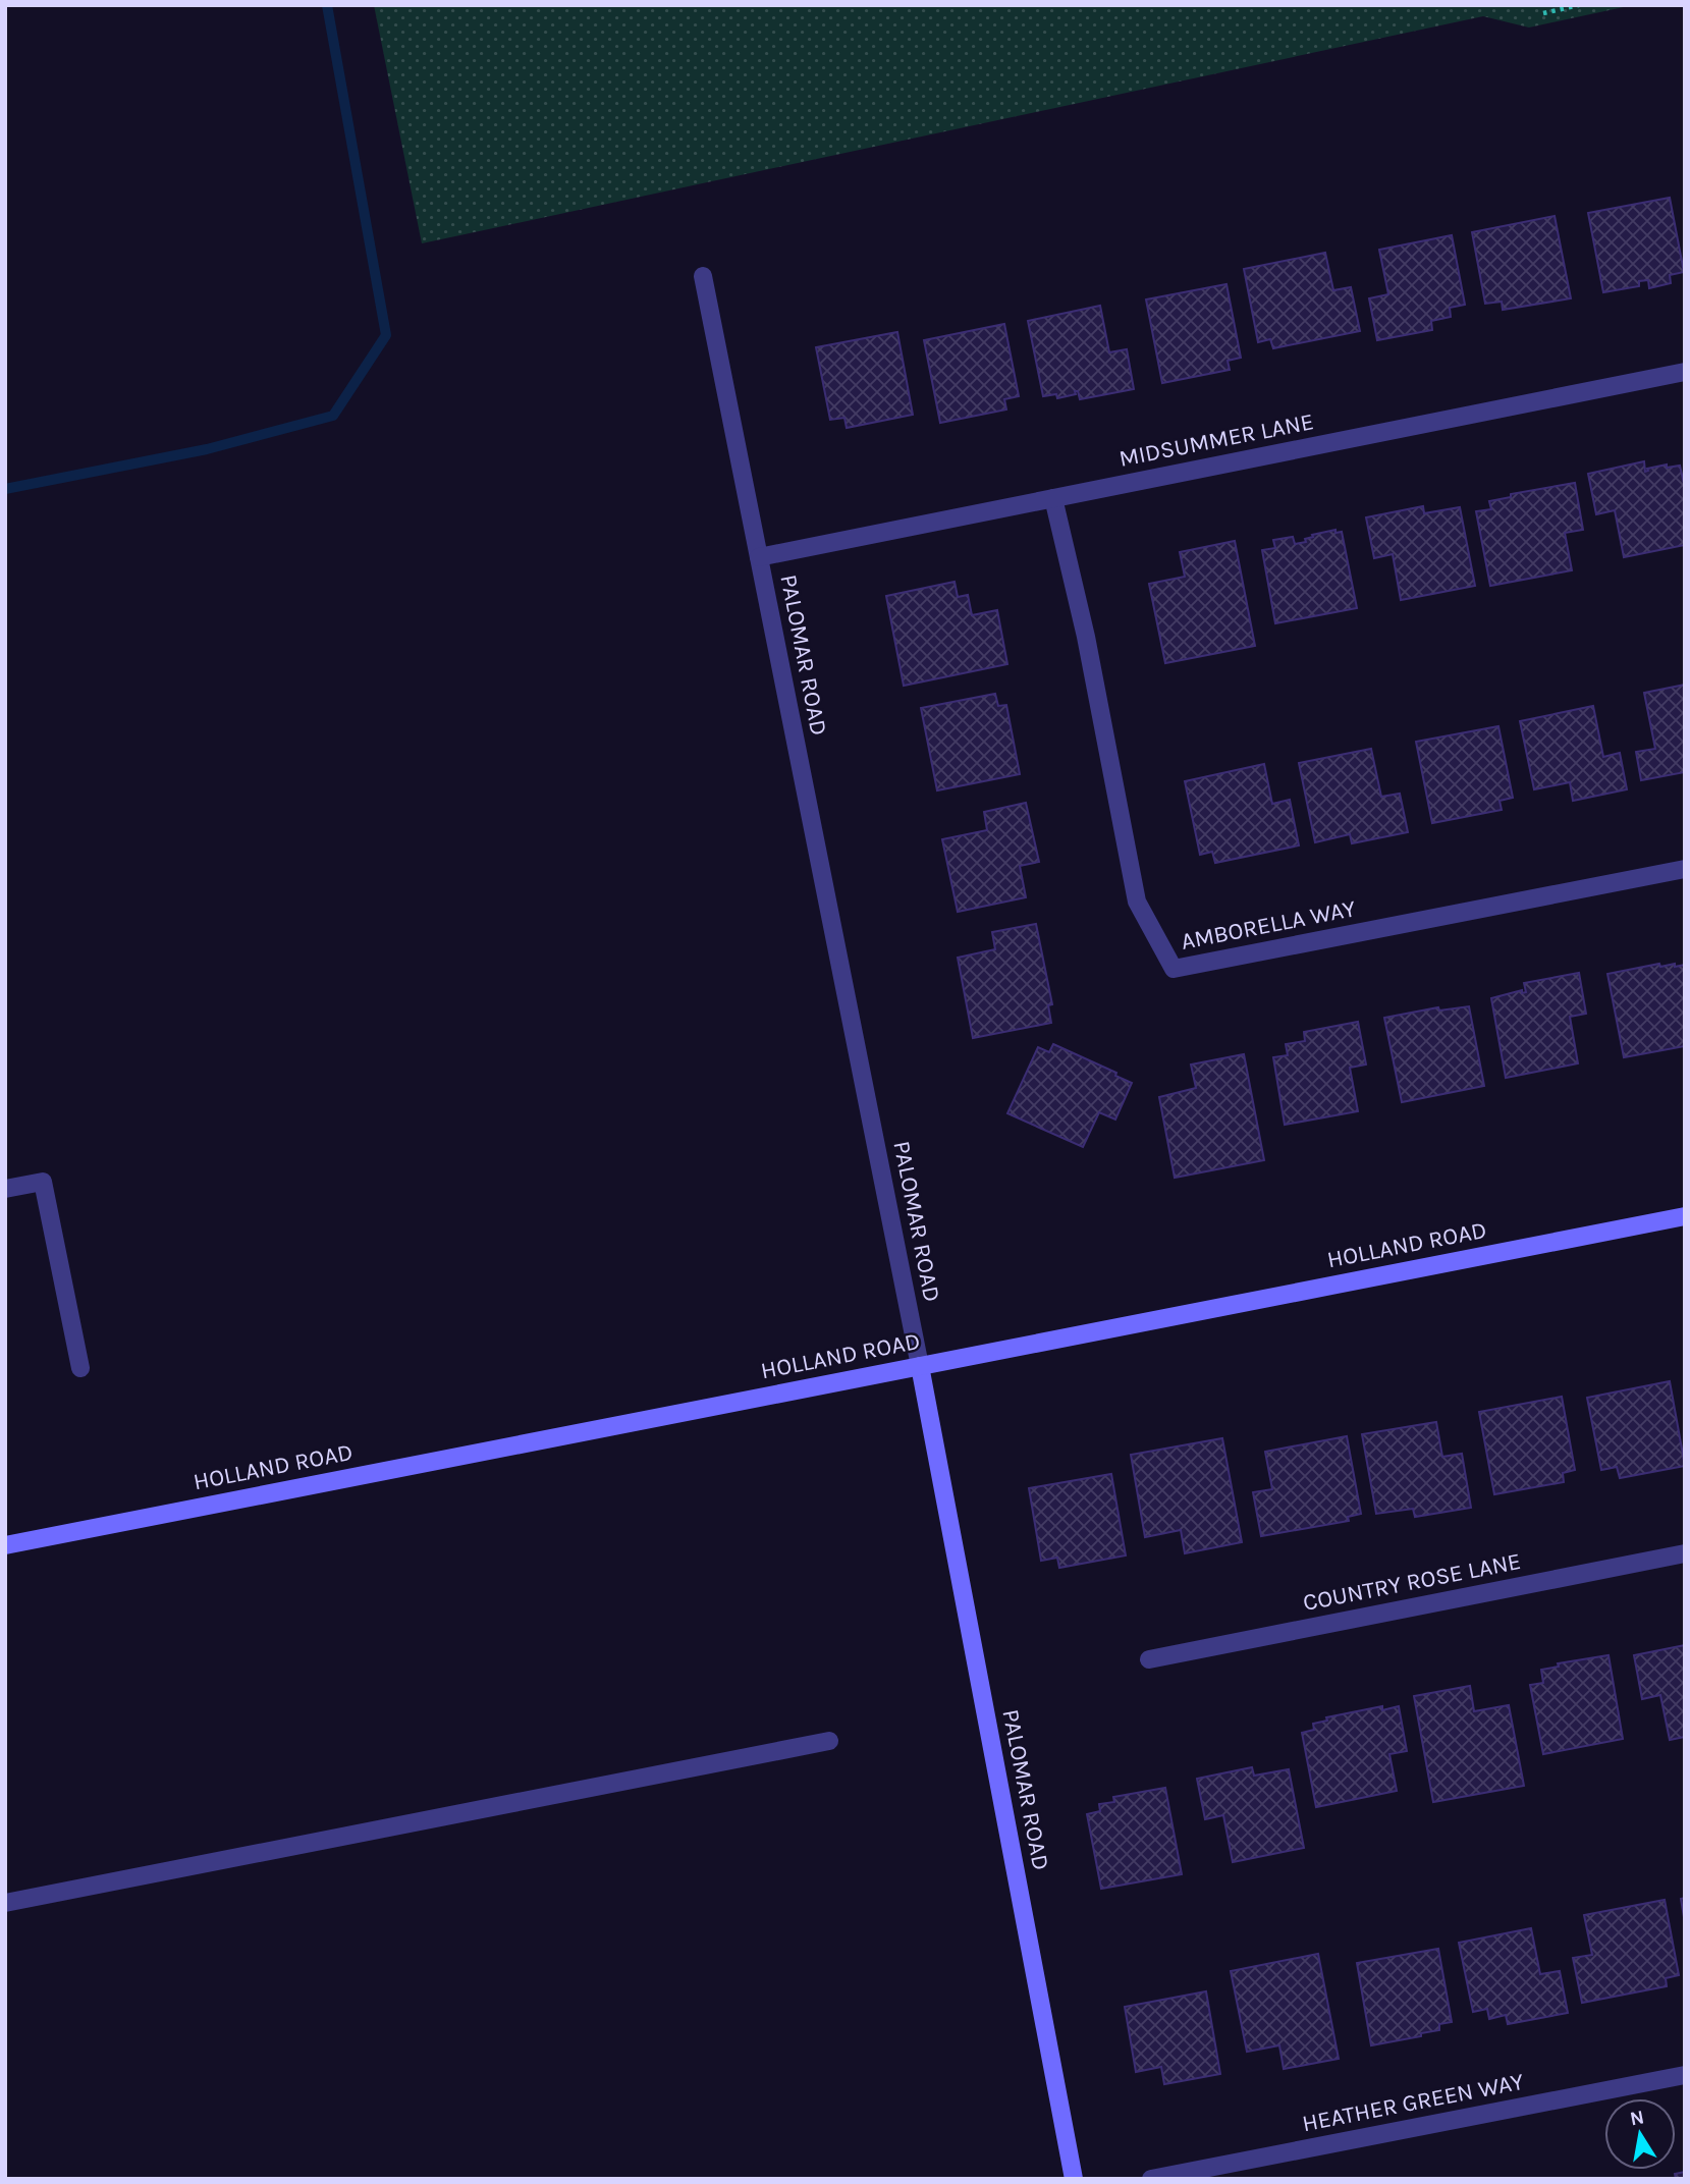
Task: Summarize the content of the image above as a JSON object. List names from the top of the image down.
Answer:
{
  "streets": {
    "main road": ["PALOMAR ROAD", "HOLLAND ROAD"],
    "street": [
      "MIDSUMMER LANE",
      "AMBORELLA WAY",
      "COUNTRY ROSE LANE",
      "HEATHER GREEN WAY"
    ]
  },
  "crossings": [
    ["MIDSUMMER LANE", "PALOMAR ROAD"],
    ["MIDSUMMER LANE", "AMBORELLA WAY"],
    ["PALOMAR ROAD", "HOLLAND ROAD"]
  ],
  "north": "top"
}
